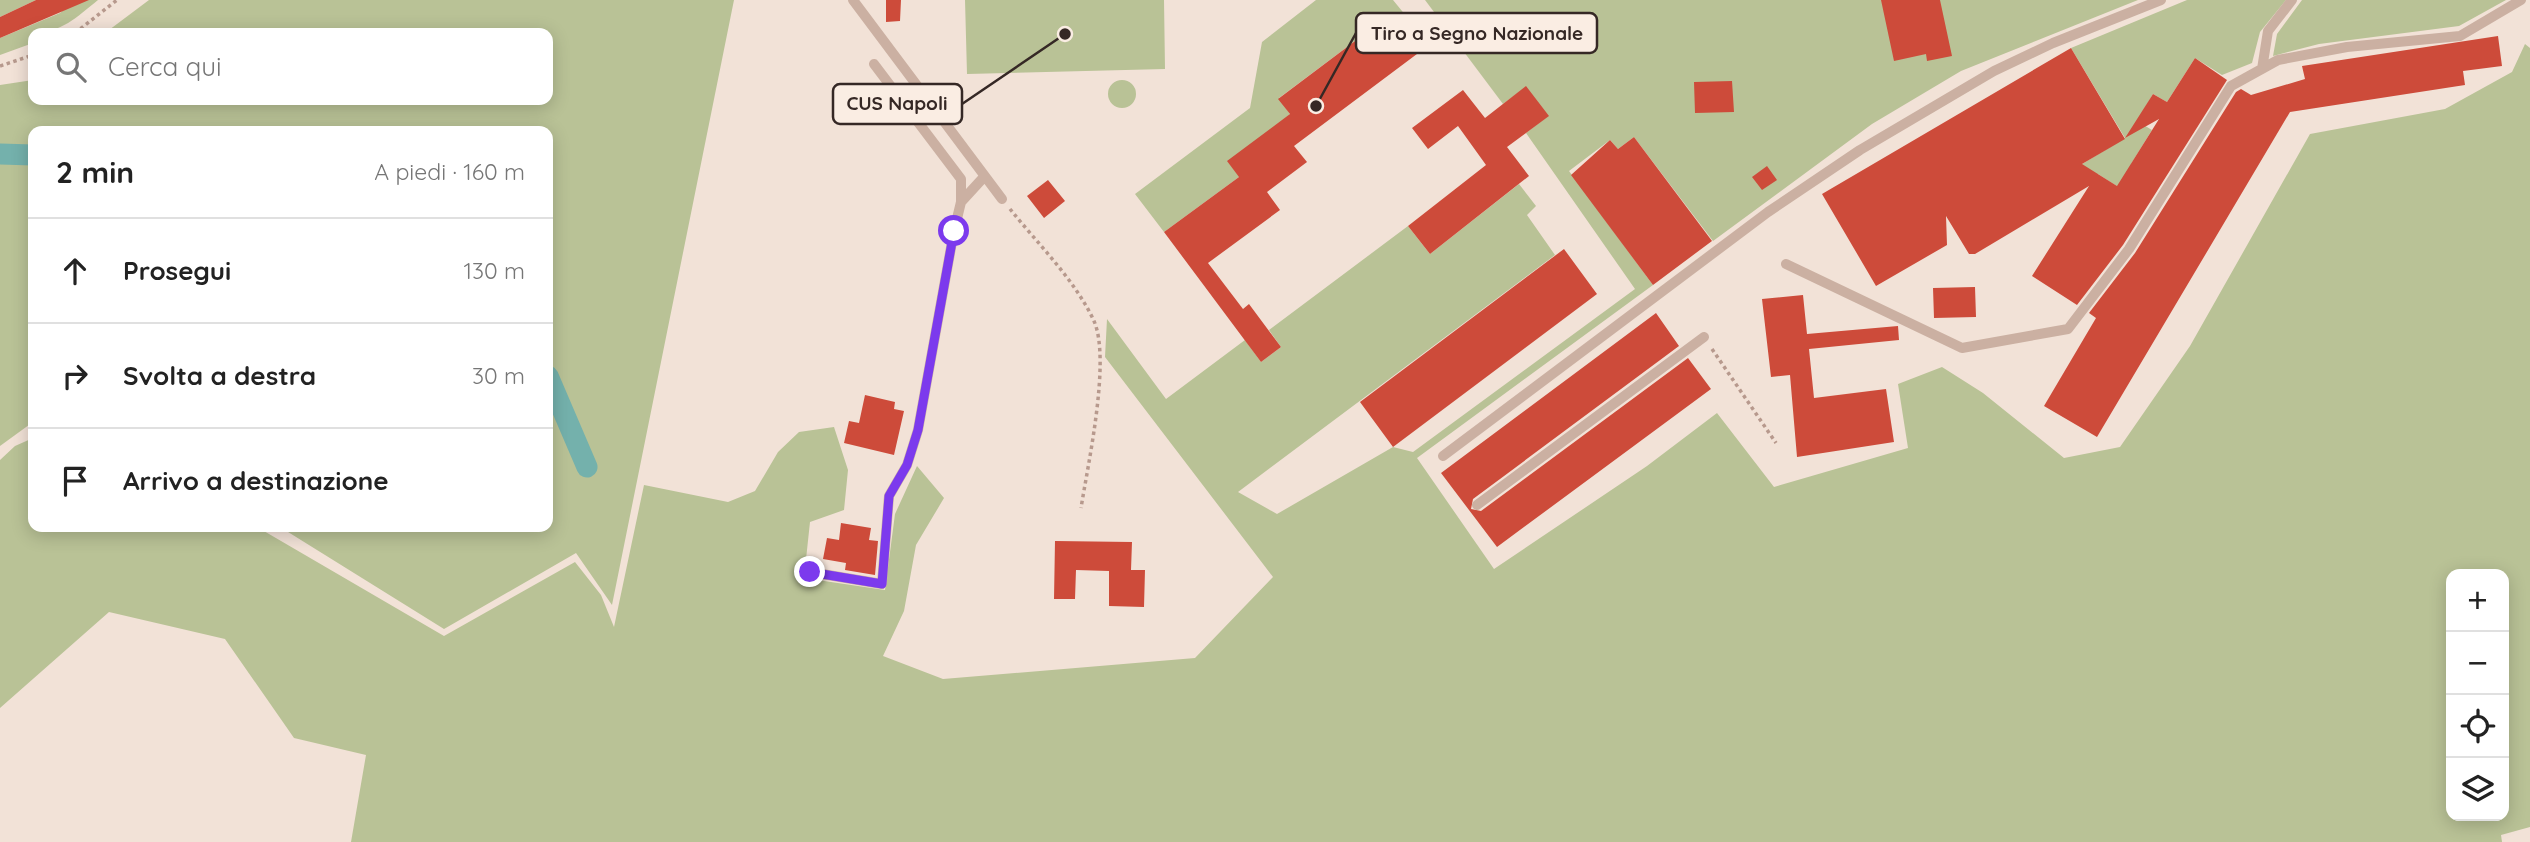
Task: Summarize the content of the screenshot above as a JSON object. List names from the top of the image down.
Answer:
{
  "places": ["CUS Napoli", "Tiro a Segno Nazionale"],
  "page": {
    "search": "Cerca qui",
    "heading": ["2 min", "A piedi · 160 m"],
    "list": [
      ["Prosegui", "130 m"],
      ["Svolta a destra", "30 m"],
      "Arrivo a destinazione"
    ],
    "map_buttons": ["+", "−"]
  }
}
